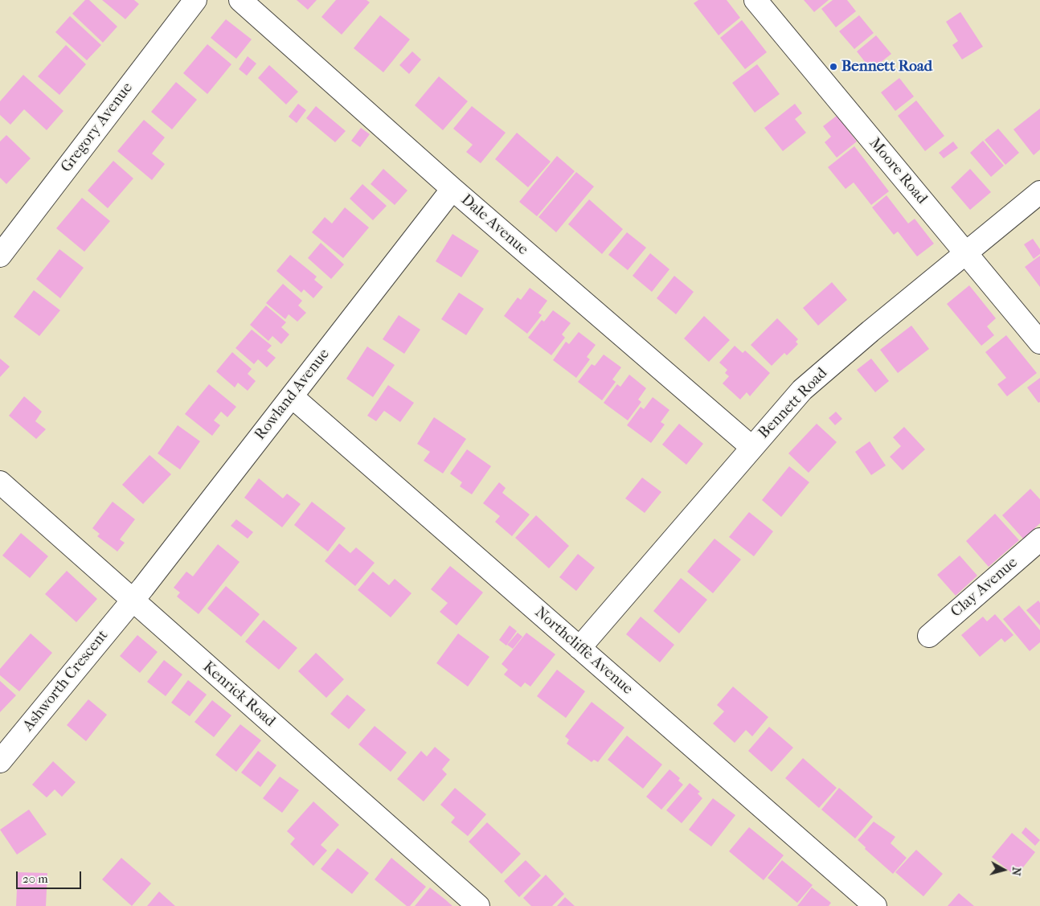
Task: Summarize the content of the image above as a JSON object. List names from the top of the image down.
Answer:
{
  "streets": {
    "street": [
      "Gregory Avenue",
      "Moore Road",
      "Dale Avenue",
      "Rowland Avenue",
      "Bennett Road",
      "Clay Avenue",
      "Northcliffe Avenue",
      "Ashworth Crescent",
      "Kenrick Road"
    ]
  },
  "crossings": [
    ["Moore Road", "Bennett Road"],
    ["Dale Avenue", "Rowland Avenue"],
    ["Dale Avenue", "Bennett Road"],
    ["Rowland Avenue", "Northcliffe Avenue"],
    ["Rowland Avenue", "Ashworth Crescent"],
    ["Rowland Avenue", "Kenrick Road"],
    ["Bennett Road", "Northcliffe Avenue"],
    ["Ashworth Crescent", "Kenrick Road"]
  ],
  "places": ["Bennett Road"],
  "scale_bar": "20 m",
  "north": "right"
}
